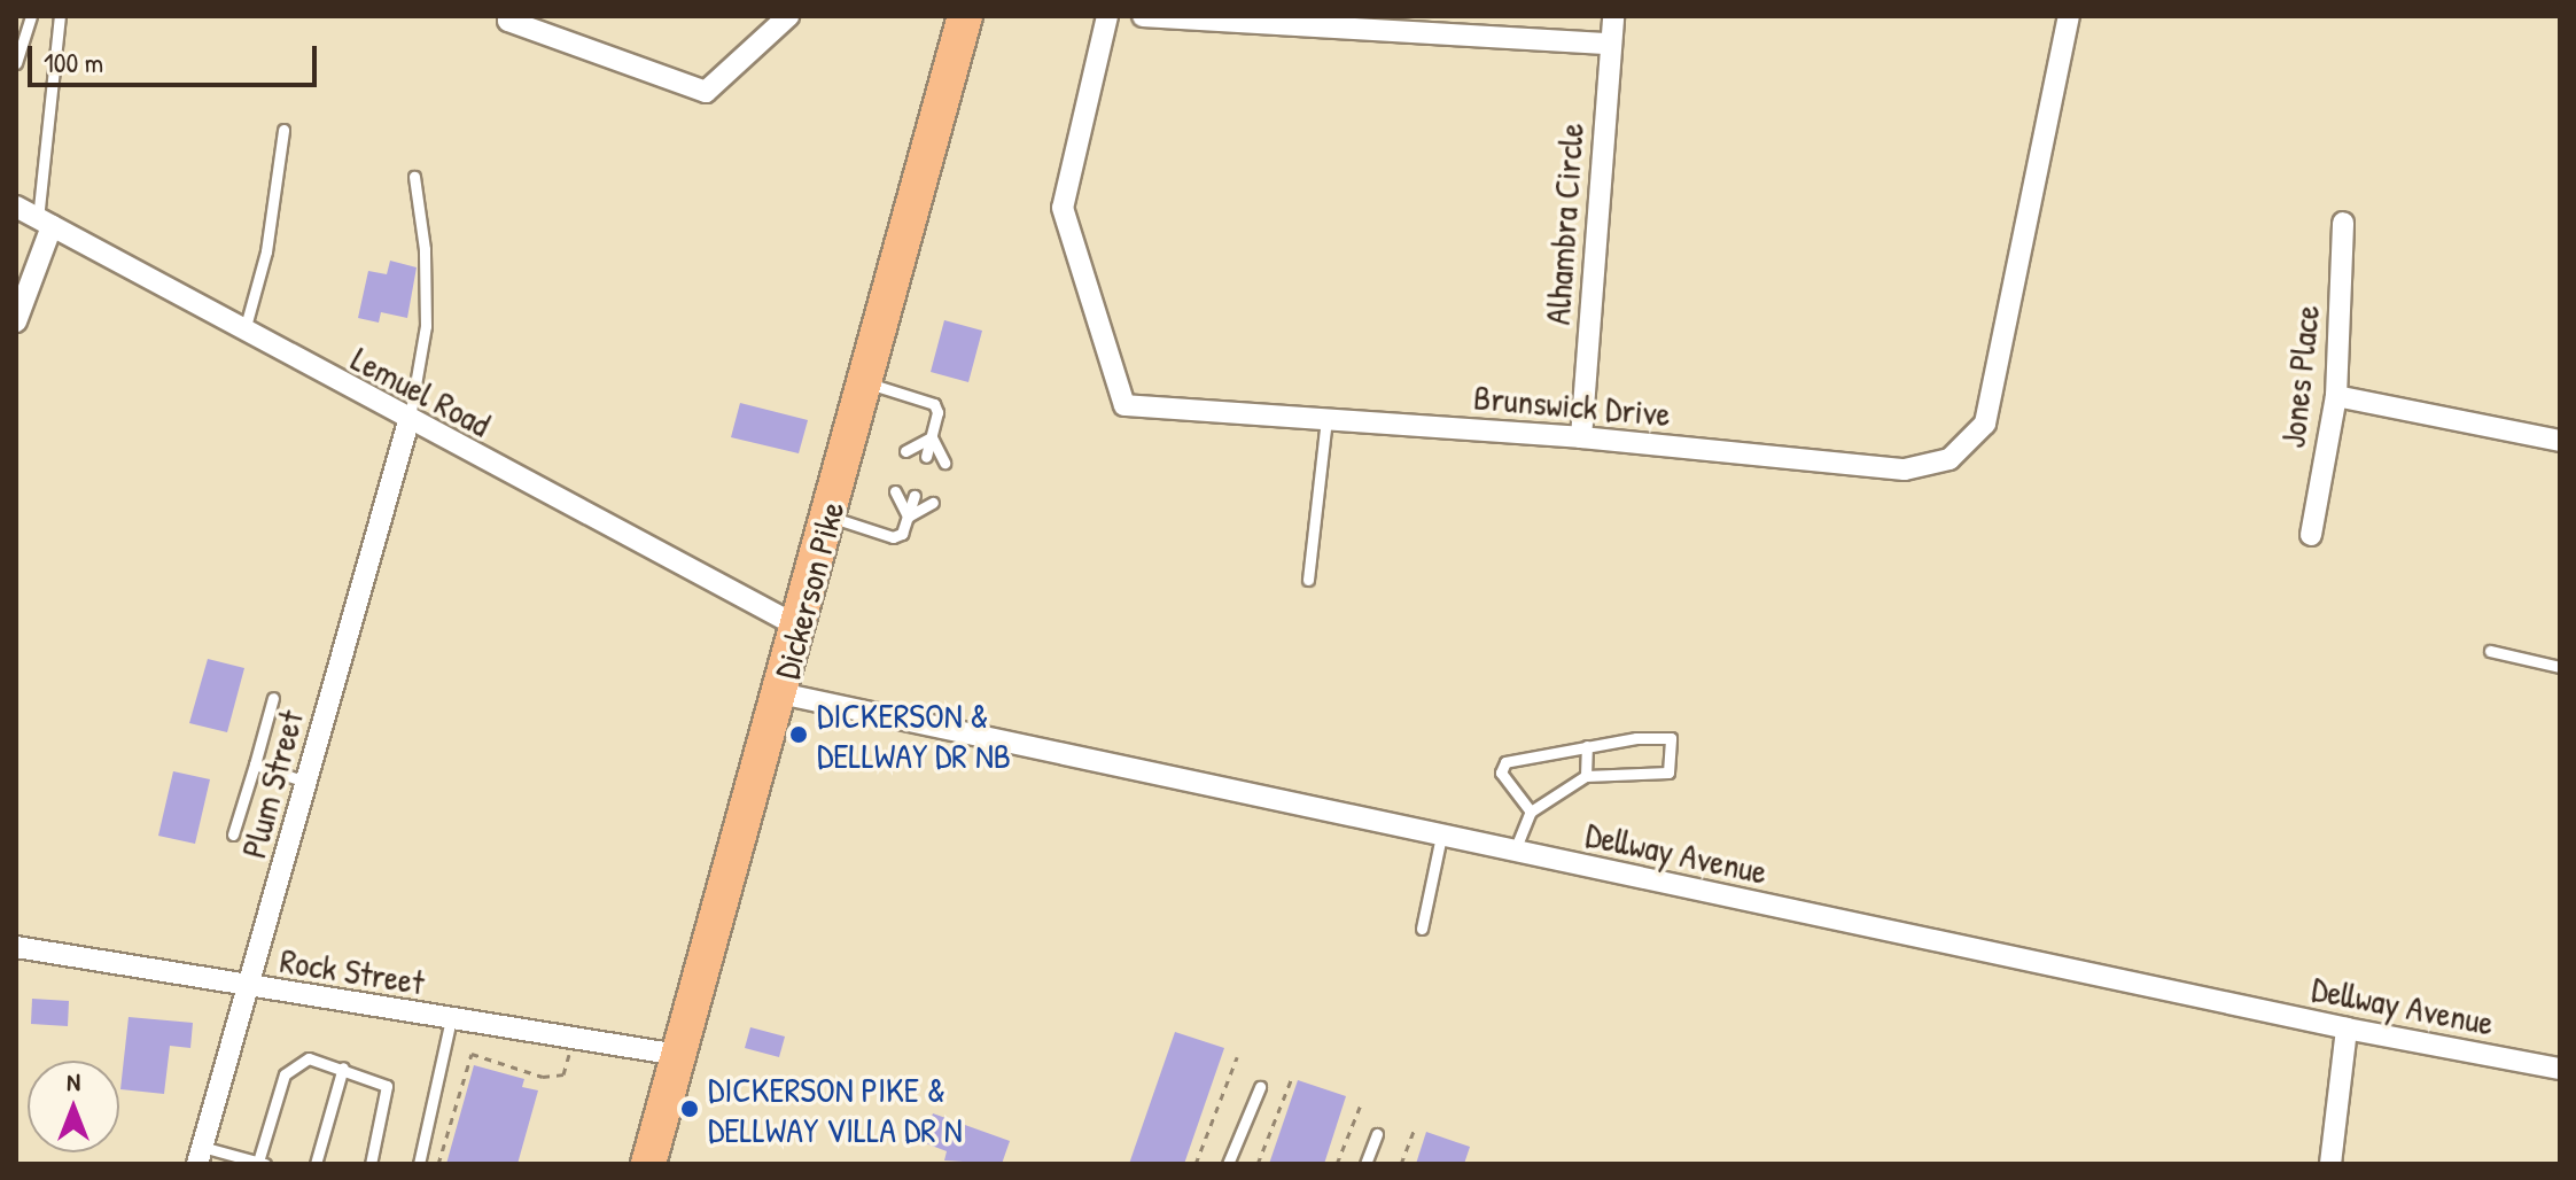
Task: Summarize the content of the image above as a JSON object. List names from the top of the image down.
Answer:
{
  "streets": {
    "main road": ["Dickerson Pike"],
    "street": [
      "Alhambra Circle",
      "Jones Place",
      "Lemuel Road",
      "Brunswick Drive",
      "Plum Street",
      "Dellway Avenue",
      "Rock Street"
    ]
  },
  "crossings": [
    ["Alhambra Circle", "Brunswick Drive"],
    ["Lemuel Road", "Dickerson Pike"],
    ["Lemuel Road", "Plum Street"],
    ["Dickerson Pike", "Dellway Avenue"],
    ["Dickerson Pike", "Rock Street"],
    ["Plum Street", "Rock Street"]
  ],
  "places": ["DICKERSON & DELLWAY DR NB", "DICKERSON PIKE & DELLWAY VILLA DR N"],
  "scale_bar": "100 m",
  "north": "top"
}
